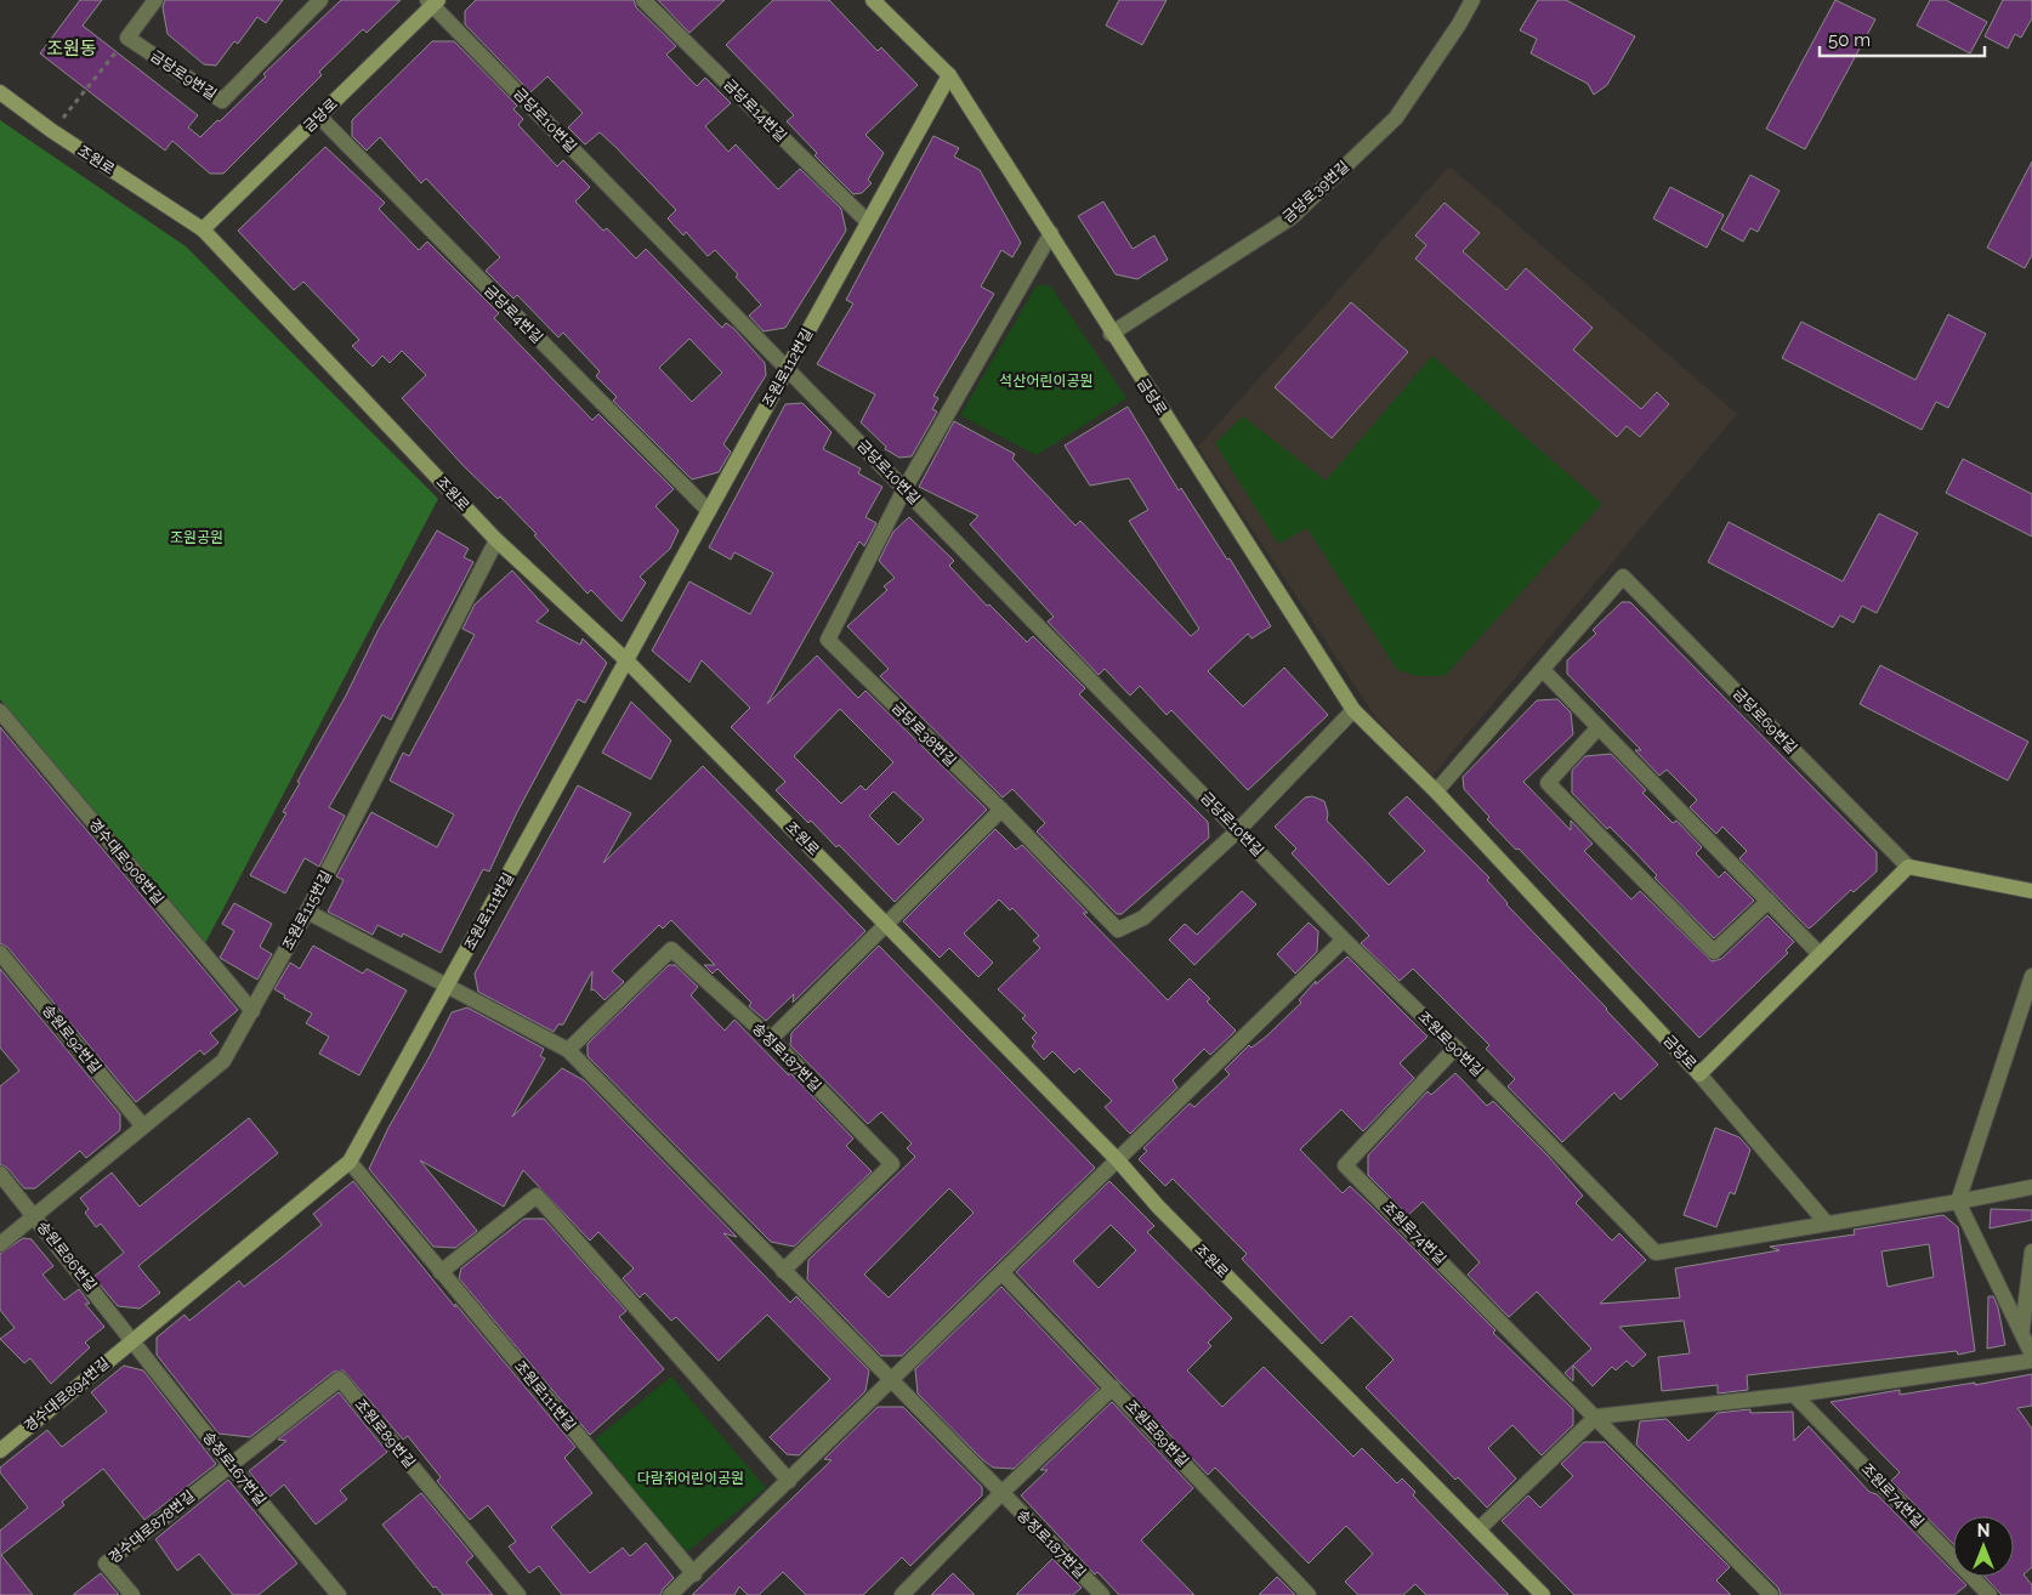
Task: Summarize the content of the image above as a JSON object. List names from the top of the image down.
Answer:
{
  "streets": {
    "street": [
      "금당로9번길",
      "금당로14번길",
      "금당로",
      "금당로10번길",
      "조원로",
      "금당로39번길",
      "금당로4번길",
      "조원로112번길",
      "금당로69번길",
      "금당로38번길",
      "경수대로908번길",
      "조원로115번길",
      "조원로111번길",
      "송원로92번길",
      "조원로90번길",
      "송정로187번길",
      "조원로74번길",
      "송원로86번길",
      "경수대로894번길",
      "조원로89번길",
      "송정로167번길",
      "경수대로878번길"
    ]
  },
  "crossings": [
    ["금당로14번길", "조원로112번길"],
    ["금당로", "금당로10번길"],
    ["금당로", "조원로"],
    ["금당로", "금당로39번길"],
    ["금당로", "금당로4번길"],
    ["금당로", "조원로112번길"],
    ["금당로", "금당로38번길"],
    ["금당로", "조원로90번길"],
    ["금당로10번길", "조원로112번길"],
    ["금당로10번길", "금당로38번길"],
    ["금당로10번길", "조원로90번길"],
    ["조원로", "조원로112번길"],
    ["조원로", "조원로115번길"],
    ["조원로", "조원로111번길"],
    ["금당로4번길", "조원로112번길"],
    ["조원로112번길", "조원로111번길"],
    ["경수대로908번길", "조원로115번길"],
    ["조원로115번길", "송원로92번길"],
    ["조원로115번길", "송정로187번길"],
    ["조원로115번길", "송원로86번길"],
    ["조원로111번길", "송정로187번길"],
    ["조원로111번길", "송원로86번길"],
    ["조원로111번길", "경수대로894번길"],
    ["조원로111번길", "송정로167번길"],
    ["조원로90번길", "조원로74번길"],
    ["송원로86번길", "경수대로894번길"],
    ["송원로86번길", "송정로167번길"],
    ["경수대로894번길", "송정로167번길"],
    ["조원로89번길", "송정로167번길"],
    ["조원로89번길", "경수대로878번길"],
    ["송정로167번길", "경수대로878번길"]
  ],
  "districts": ["조원동"],
  "parks": ["석산어린이공원", "조원공원", "다람쥐어린이공원"],
  "scale_bar": "50 m",
  "north": "top"
}
